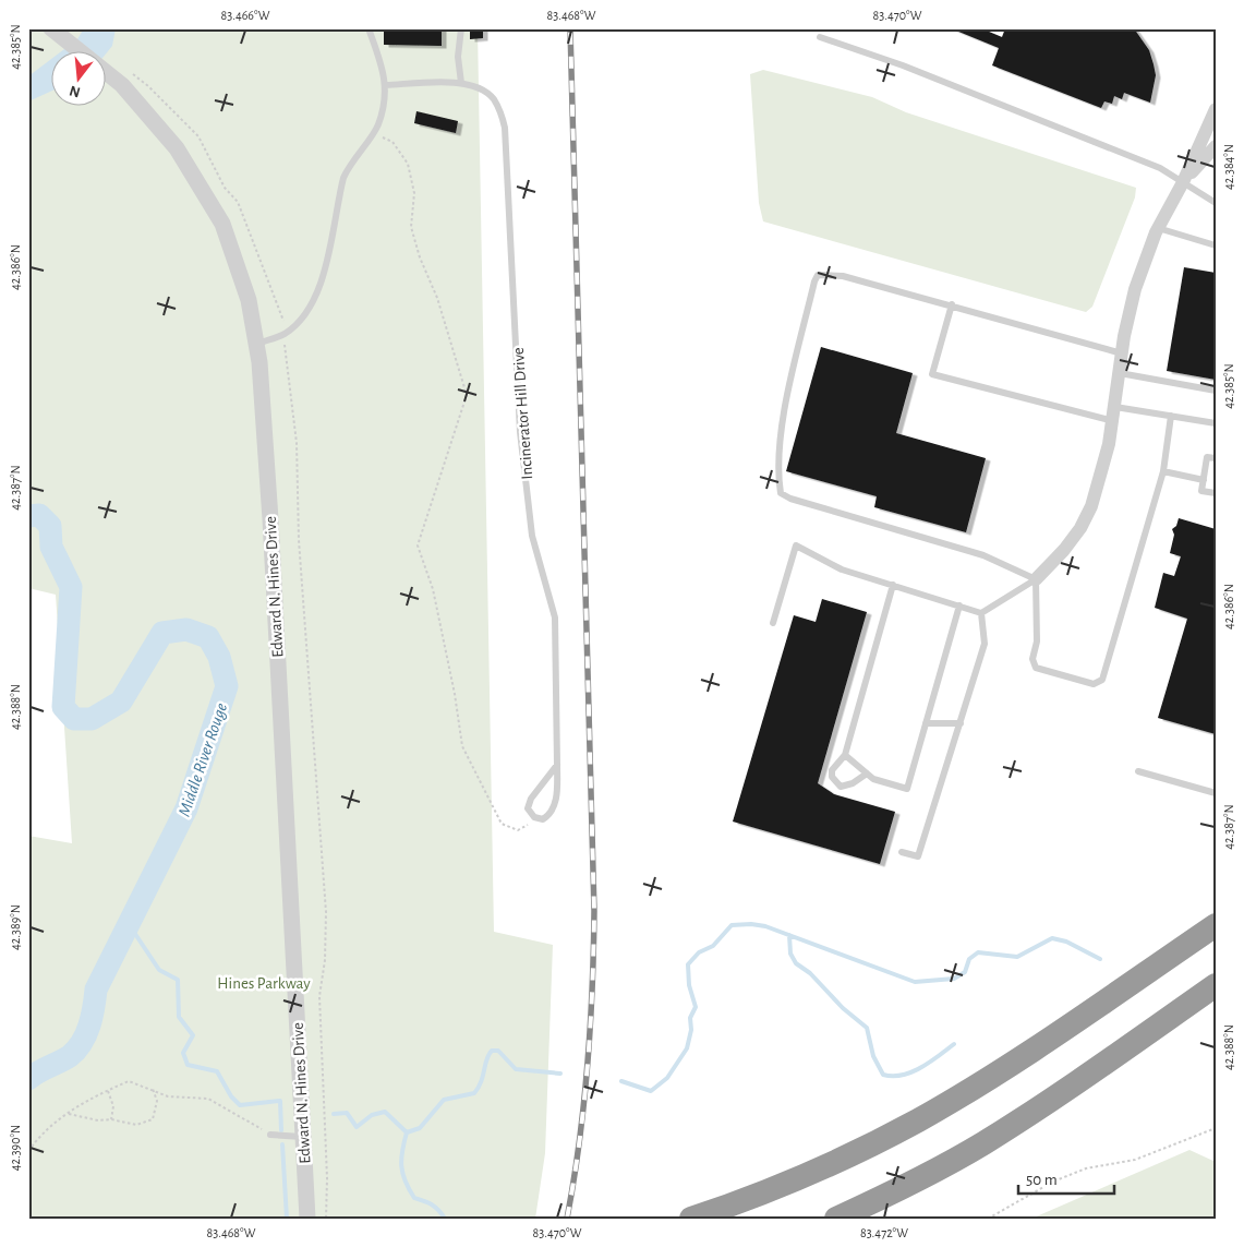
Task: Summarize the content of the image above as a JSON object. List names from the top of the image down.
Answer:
{
  "streets": {
    "street": ["Edward N. Hines Drive"],
    "lane": ["Incinerator Hill Drive"]
  },
  "water": ["Middle River Rouge"],
  "parks": ["Hines Parkway"],
  "scale_bar": "50 m",
  "north": "bottom",
  "coordinates": [
    "83.466°W",
    "83.468°W",
    "83.470°W",
    "42.385°N",
    "42.384°N",
    "42.386°N",
    "42.387°N",
    "42.388°N",
    "42.389°N",
    "42.390°N",
    "83.472°W"
  ]
}
